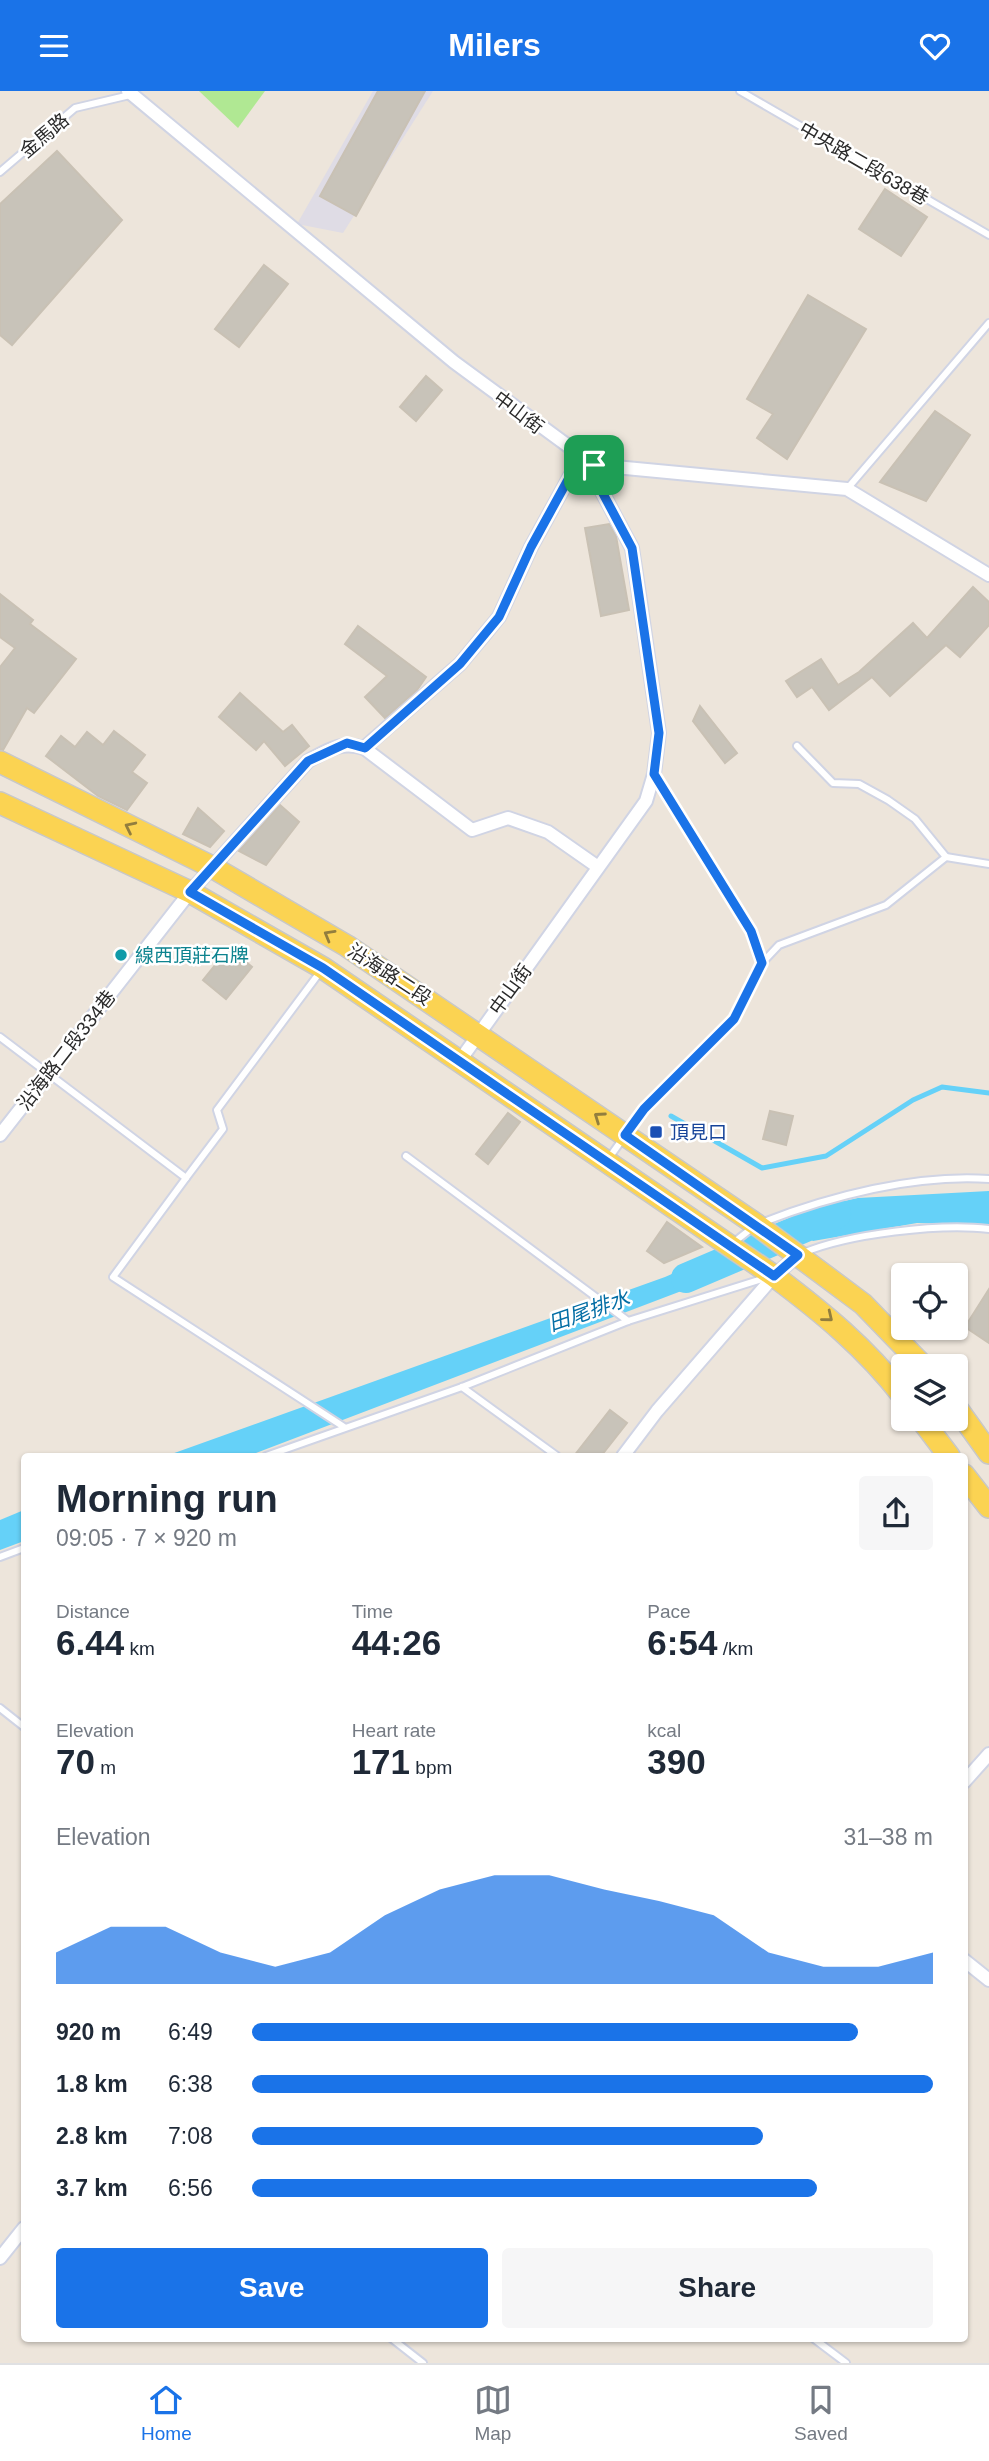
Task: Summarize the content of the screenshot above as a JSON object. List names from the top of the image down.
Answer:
{
  "streets": {
    "main road": ["沿海路二段"],
    "street": ["中山街", "沿海路二段334巷"],
    "lane": ["金馬路", "中央路二段638巷"]
  },
  "crossings": [
    ["金馬路", "中山街"],
    ["中山街", "沿海路二段"],
    ["沿海路二段", "沿海路二段334巷"]
  ],
  "water": ["田尾排水"],
  "places": {
    "other": ["線西頂莊石牌"],
    "transit": ["頂見口"]
  },
  "page": {
    "header": "Milers",
    "heading": ["Morning run", "09:05 · 7 × 920 m"],
    "stats": [
      ["Distance", "6.44 km"],
      ["Time", "44:26"],
      ["Pace", "6:54 /km"],
      ["Elevation", "70 m"],
      ["Heart rate", "171 bpm"],
      ["kcal", "390"]
    ],
    "chart": ["Elevation", "31–38 m"],
    "list": [
      {
        "name": "920 m",
        "note": "6:49"
      },
      {
        "name": "1.8 km",
        "note": "6:38"
      },
      {
        "name": "2.8 km",
        "note": "7:08"
      },
      {
        "name": "3.7 km",
        "note": "6:56"
      }
    ],
    "buttons": ["Save", "Share"],
    "tabs": ["Home", "Map", "Saved"]
  }
}
